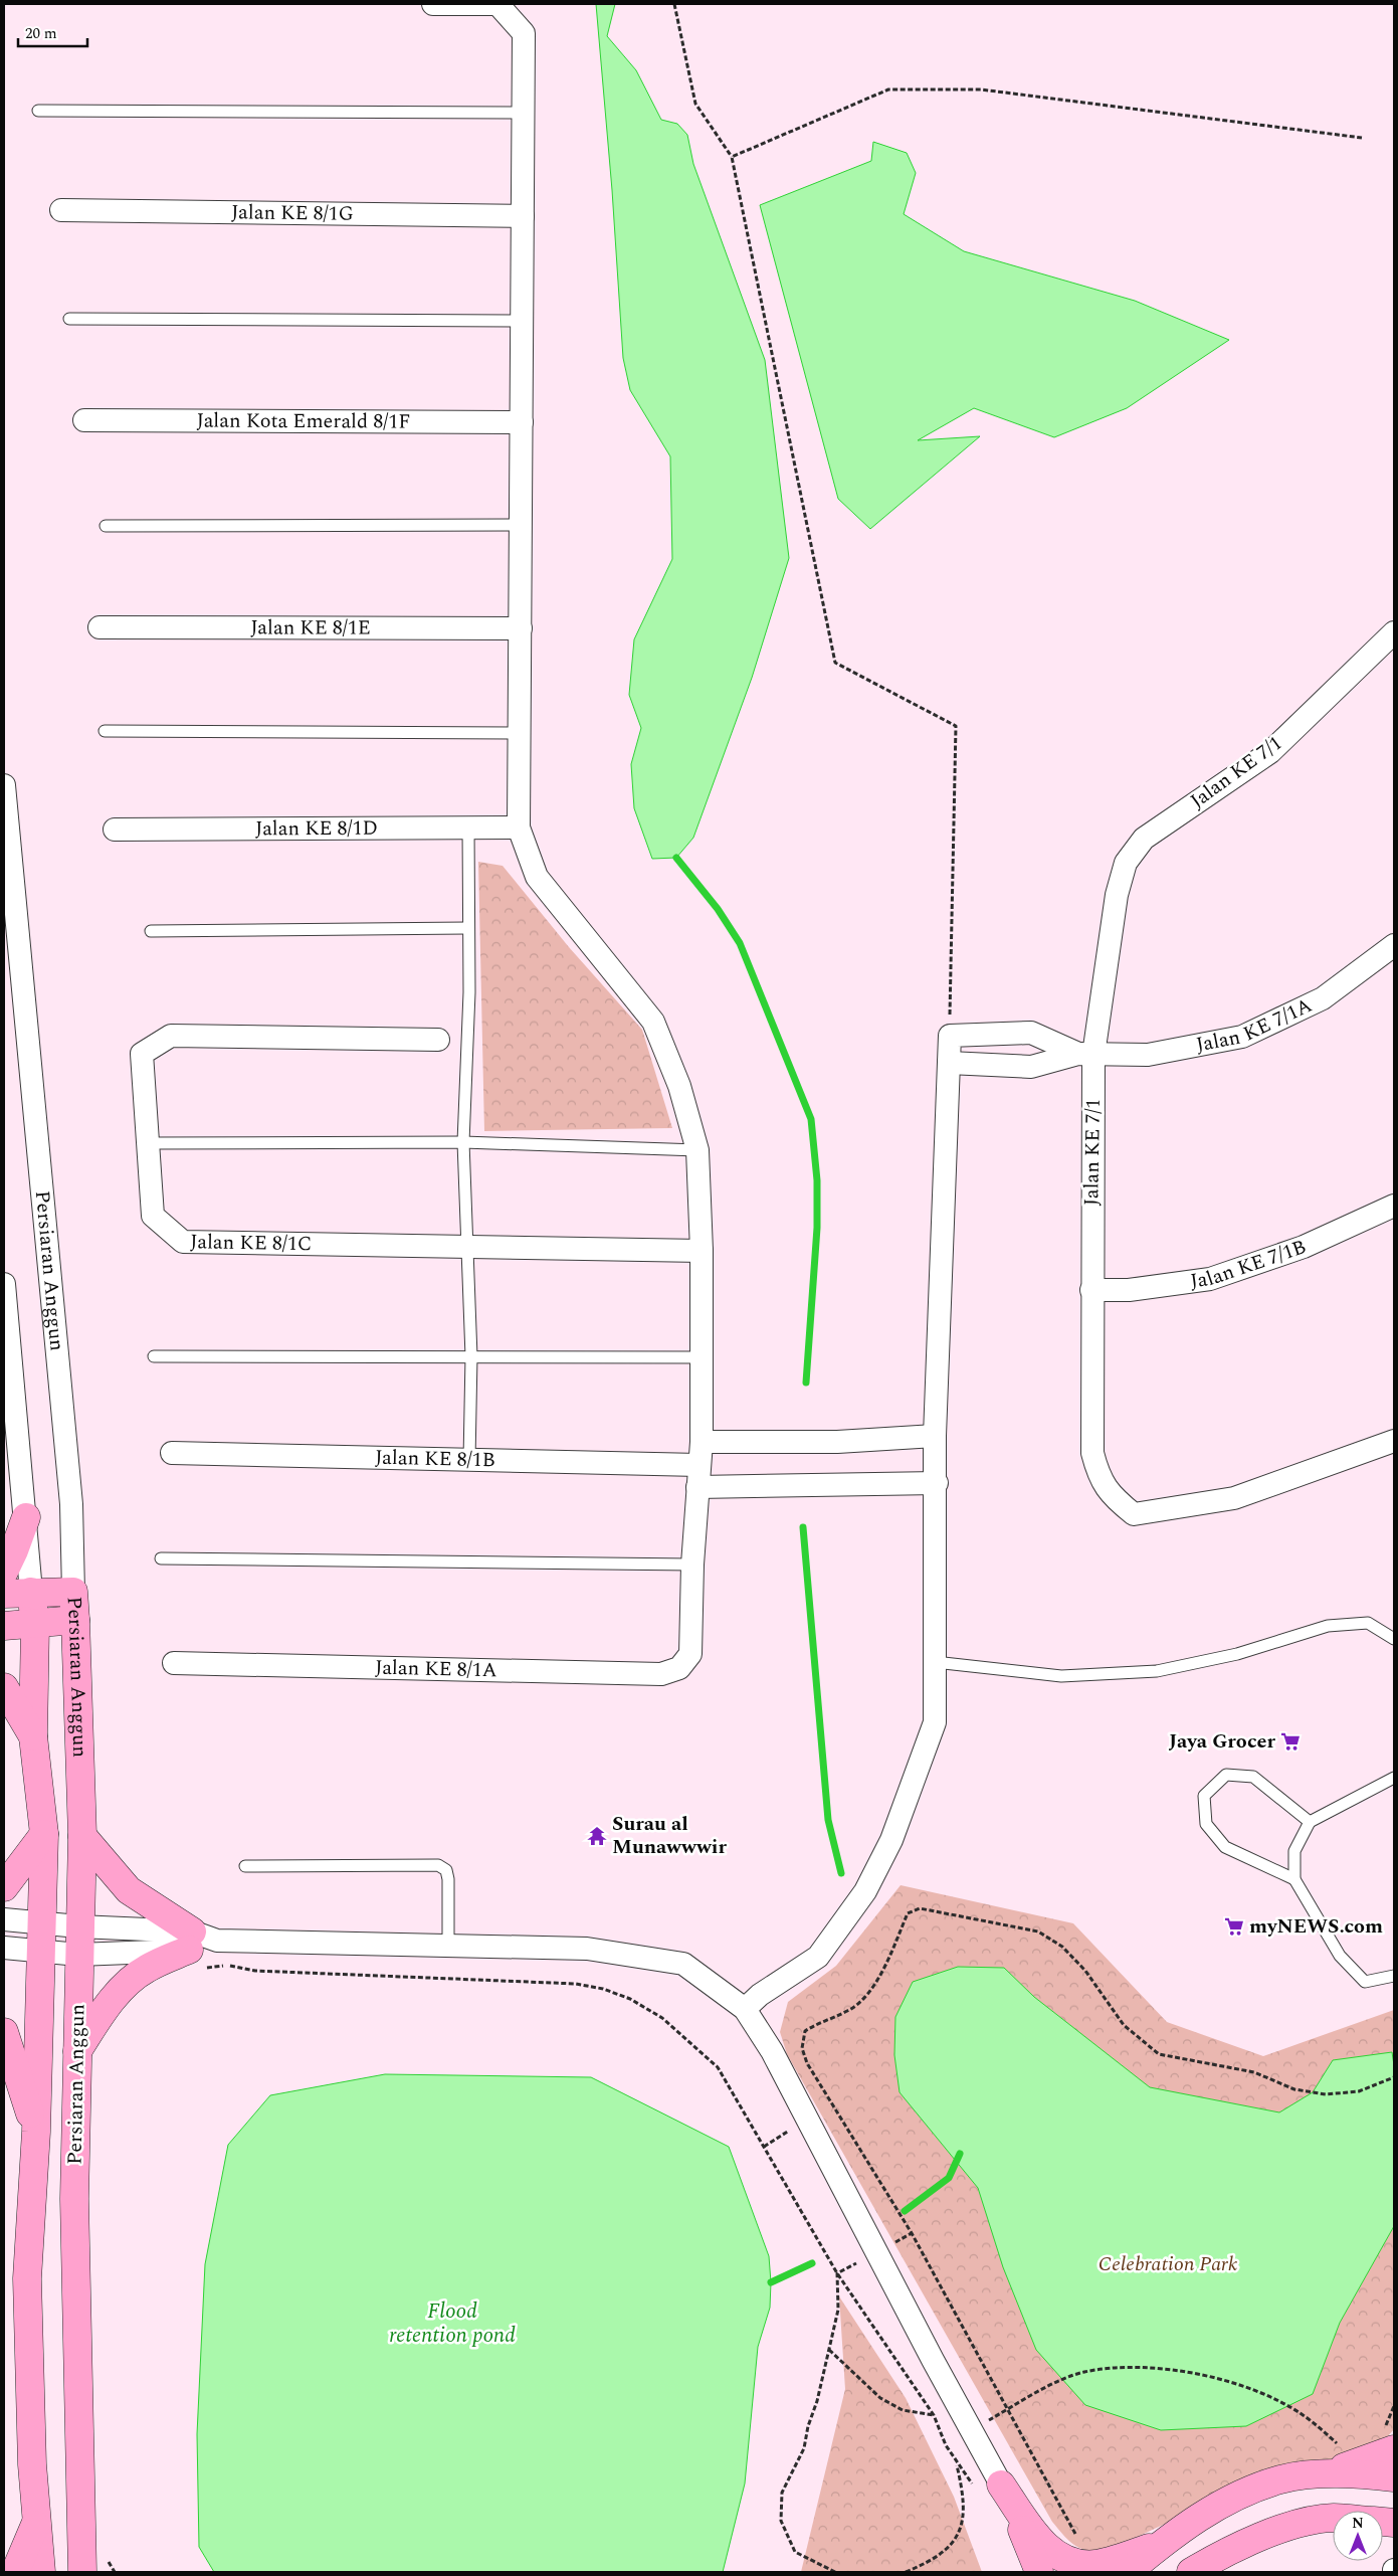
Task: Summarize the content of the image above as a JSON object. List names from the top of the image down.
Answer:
{
  "streets": {
    "main road": ["Persiaran Anggun"],
    "street": [
      "Jalan KE 8/1G",
      "Jalan Kota Emerald 8/1F",
      "Jalan KE 8/1E",
      "Jalan KE 7/1",
      "Jalan KE 8/1D",
      "Jalan KE 7/1A",
      "Jalan KE 8/1C",
      "Jalan KE 7/1B",
      "Jalan KE 8/1B",
      "Jalan KE 8/1A"
    ]
  },
  "crossings": [
    ["Jalan KE 7/1", "Jalan KE 7/1A"],
    ["Jalan KE 7/1", "Jalan KE 7/1B"]
  ],
  "water": ["Flood retention pond"],
  "parks": ["Celebration Park"],
  "places": {
    "supermarket": ["Jaya Grocer", "myNEWS.com"],
    "temple": ["Surau al Munawwwir"]
  },
  "scale_bar": "20 m",
  "north": "top"
}
